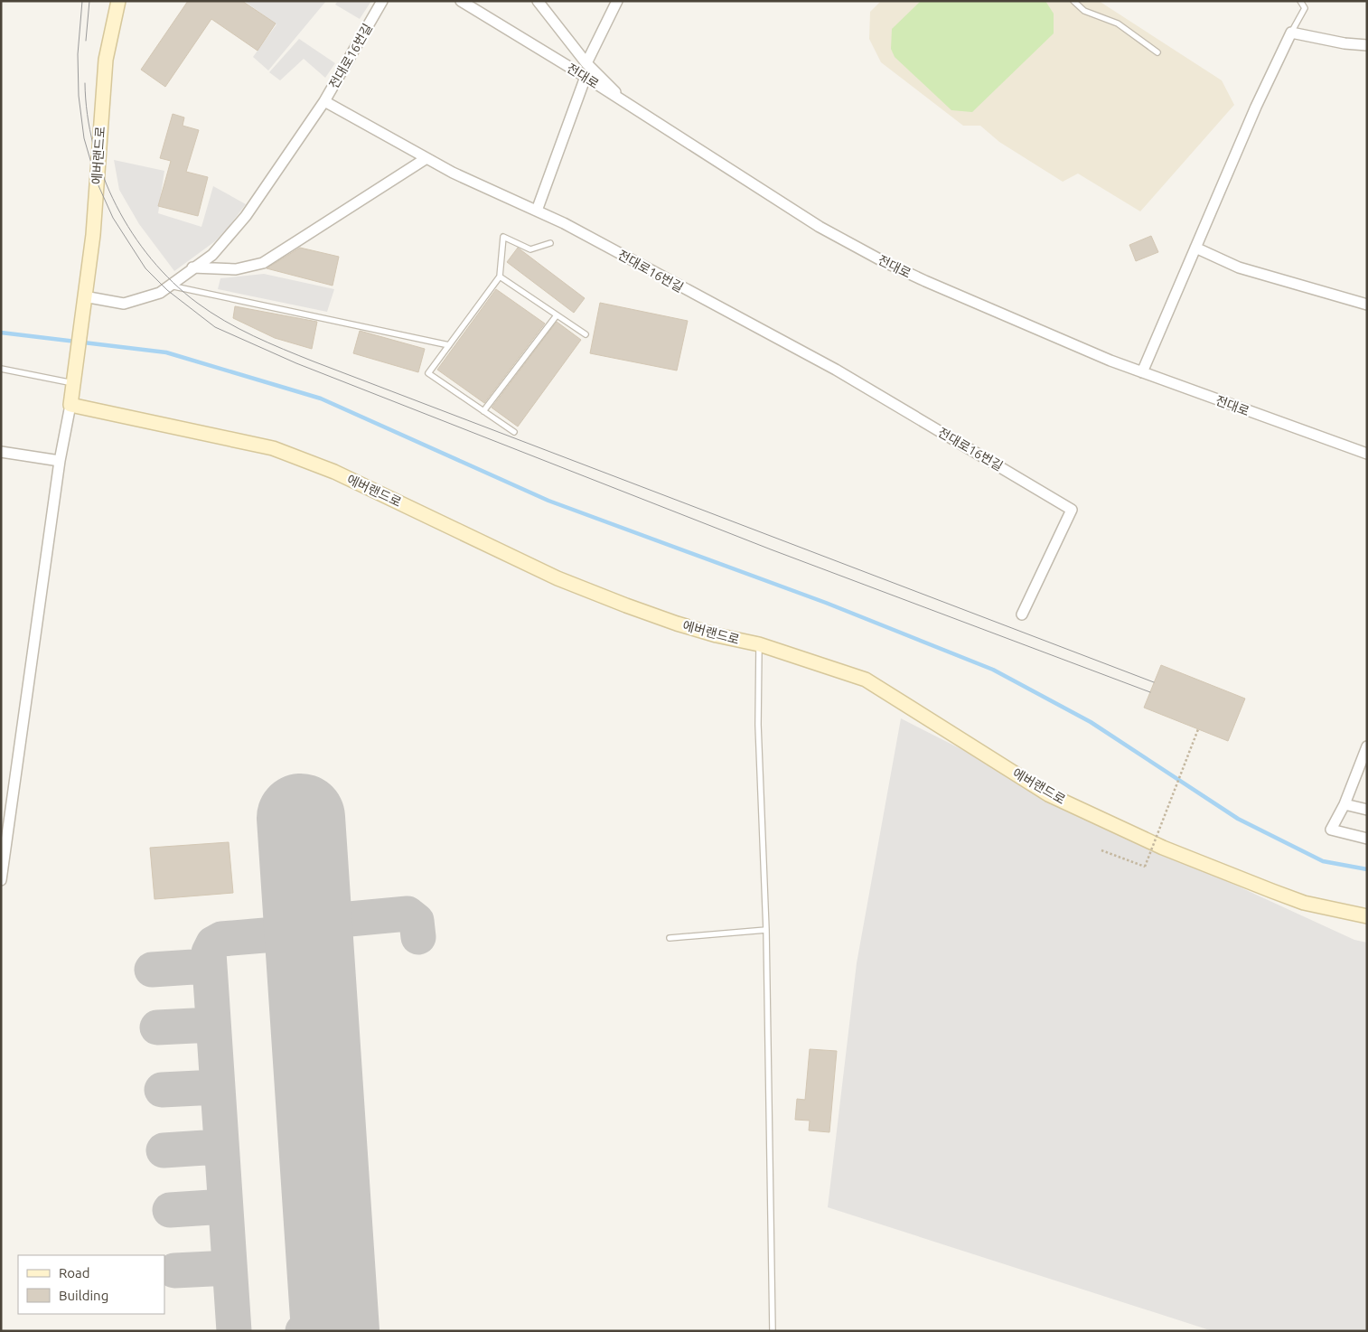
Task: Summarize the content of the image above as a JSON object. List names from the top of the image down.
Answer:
{
  "streets": {
    "street": ["전대로16번길", "전대로", "에버랜드로"]
  },
  "legend": ["Road", "Building"]
}
